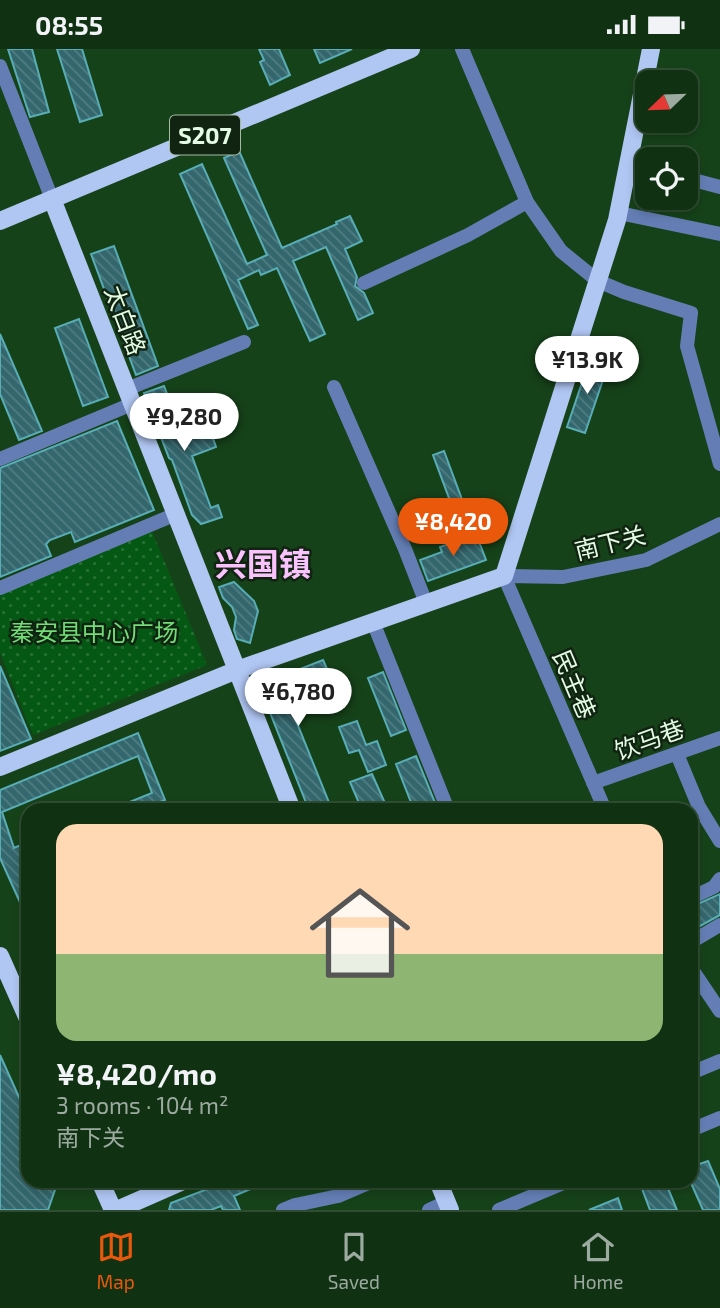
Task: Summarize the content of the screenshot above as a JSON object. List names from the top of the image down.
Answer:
{
  "streets": {
    "main road": ["S207", "太白路"],
    "street": ["南下关", "民主巷", "饮马巷"]
  },
  "crossings": [
    ["S207", "太白路"],
    ["南下关", "民主巷"],
    ["民主巷", "饮马巷"]
  ],
  "districts": ["兴国镇"],
  "parks": ["秦安县中心广场"],
  "north": "bottom left",
  "page": {
    "status": "08:55",
    "price": [
      "¥13.9K",
      "¥9,280",
      "¥8,420",
      "¥6,780"
    ],
    "list": [
      {
        "name": "¥8,420/mo",
        "note": "3 rooms · 104 m² · 南下关"
      }
    ],
    "tabs": ["Map", "Saved", "Home"]
  }
}
